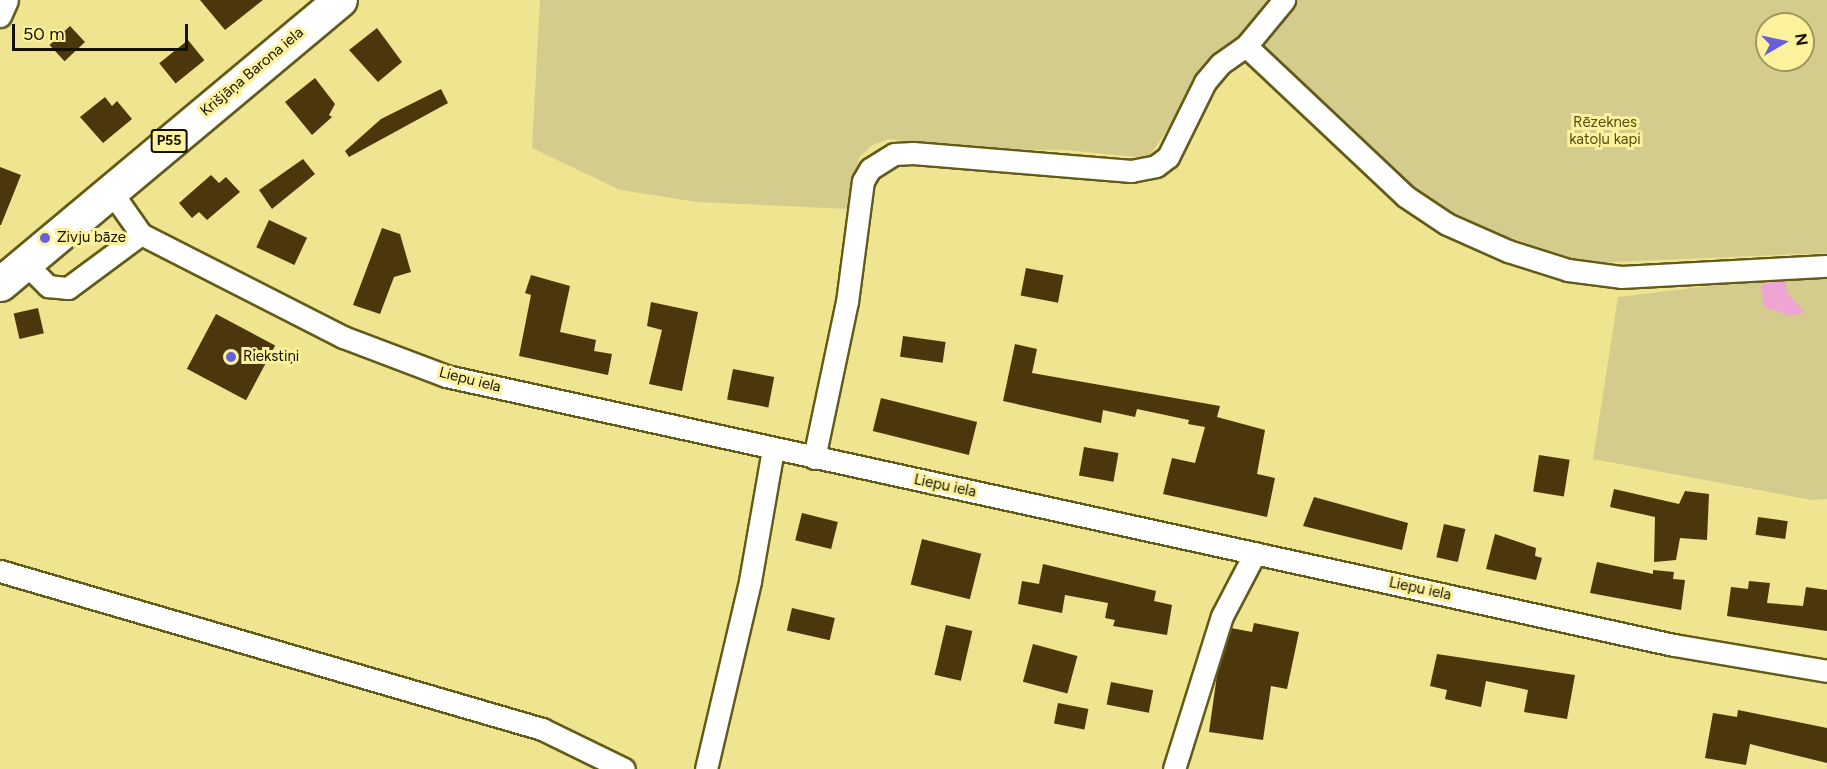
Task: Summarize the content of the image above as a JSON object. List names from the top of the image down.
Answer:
{
  "streets": {
    "main road": ["Krišjāņa Barona iela", "P55"],
    "street": ["Liepu iela"]
  },
  "crossings": [
    ["Krišjāņa Barona iela", "Liepu iela"]
  ],
  "parks": ["Rēzeknes katoļu kapi"],
  "places": ["Zivju bāze", "Riekstiņi"],
  "scale_bar": "50 m",
  "north": "right"
}
